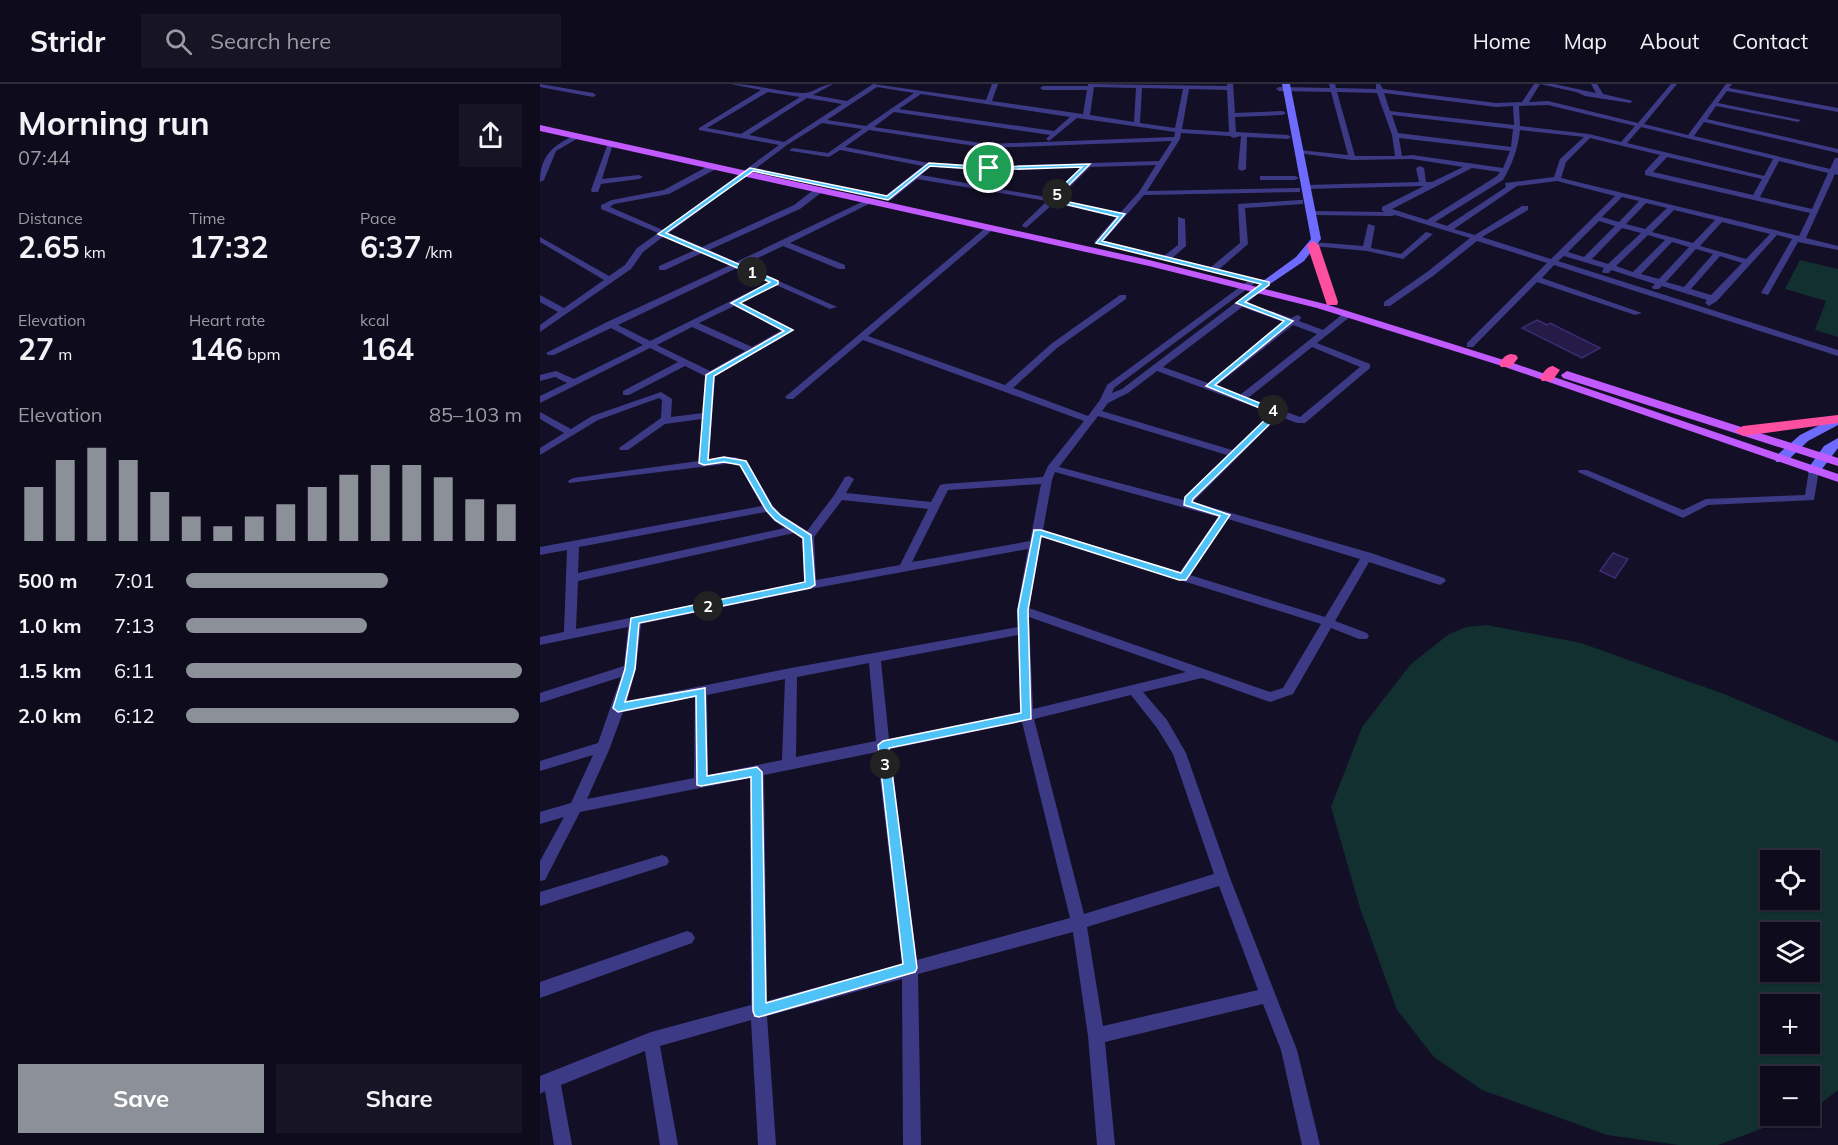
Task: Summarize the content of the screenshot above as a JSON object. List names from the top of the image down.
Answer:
{
  "page": {
    "header": "Stridr",
    "search": "Search here",
    "nav": [
      "Home",
      "Map",
      "About",
      "Contact"
    ],
    "heading": ["Morning run", "07:44"],
    "pins": [
      "5",
      "1",
      "4",
      "2",
      "3"
    ],
    "stats": [
      ["Distance", "2.65 km"],
      ["Time", "17:32"],
      ["Pace", "6:37 /km"],
      ["Elevation", "27 m"],
      ["Heart rate", "146 bpm"],
      ["kcal", "164"]
    ],
    "chart": ["Elevation", "85–103 m"],
    "list": [
      {
        "name": "500 m",
        "note": "7:01"
      },
      {
        "name": "1.0 km",
        "note": "7:13"
      },
      {
        "name": "1.5 km",
        "note": "6:11"
      },
      {
        "name": "2.0 km",
        "note": "6:12"
      }
    ],
    "map_buttons": ["+", "−"],
    "buttons": ["Save", "Share"]
  }
}
